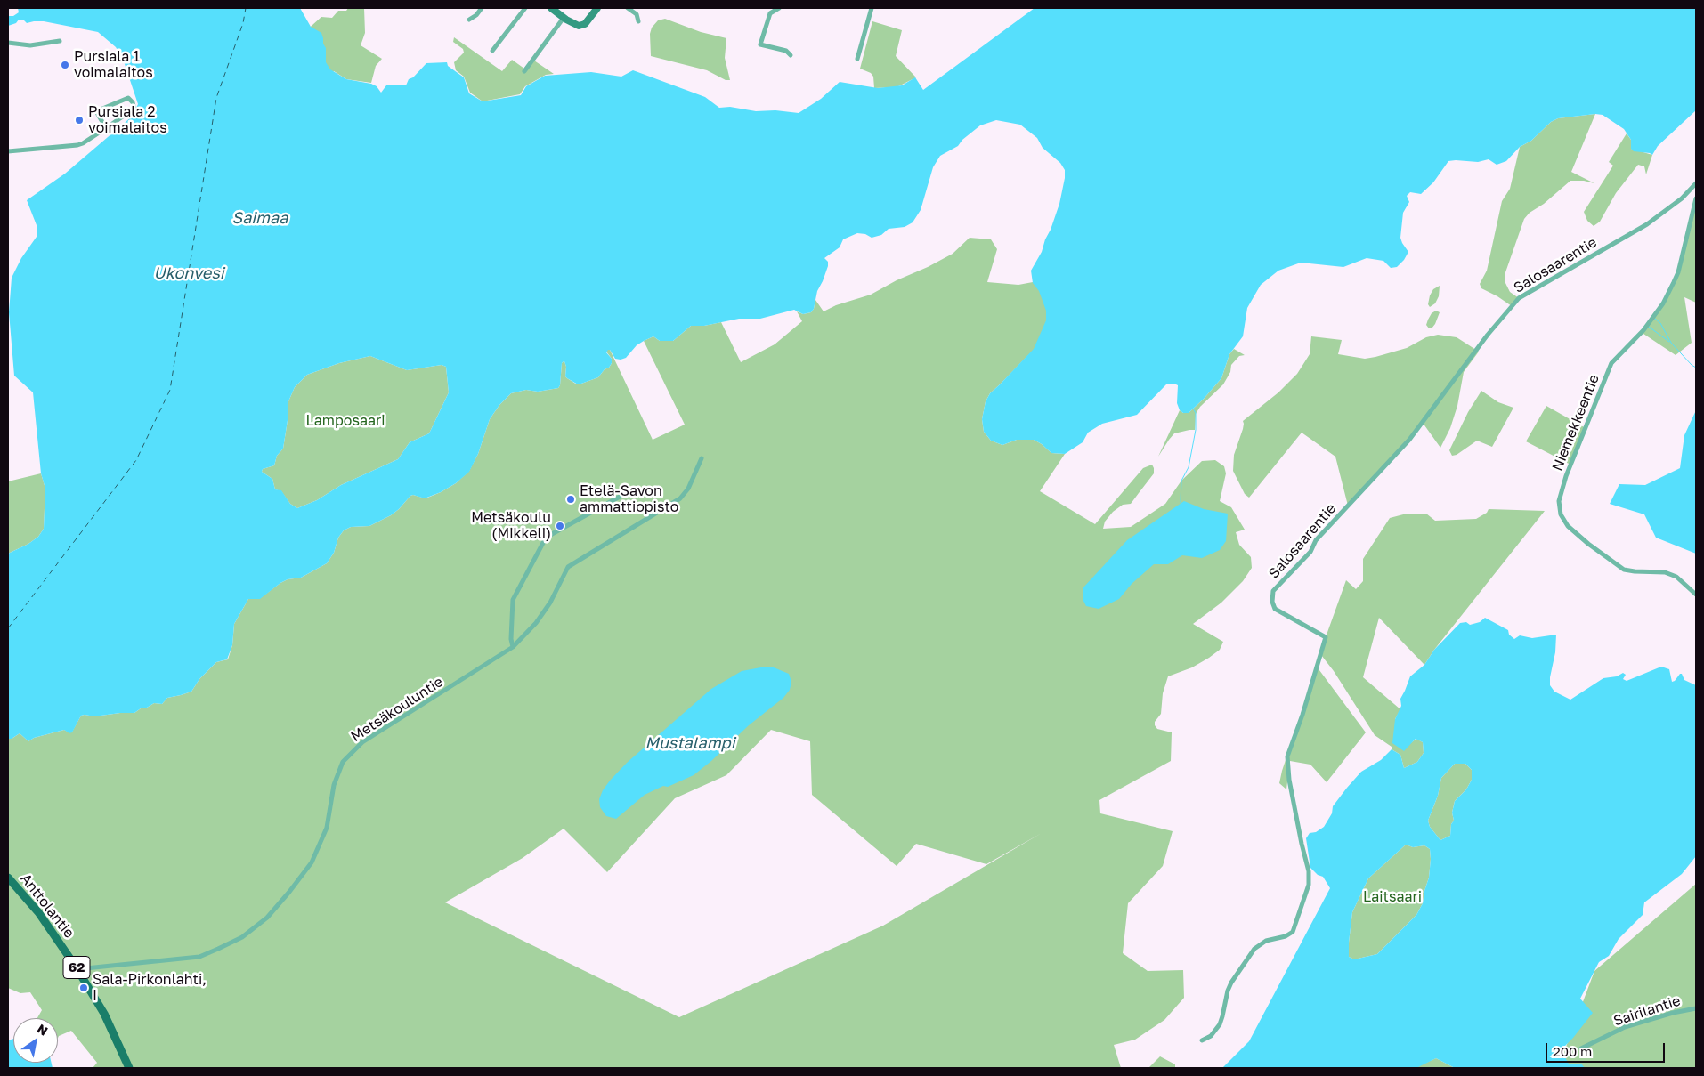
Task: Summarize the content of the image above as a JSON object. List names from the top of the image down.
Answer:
{
  "streets": {
    "main road": ["Anttolantie", "62"],
    "street": [
      "Salosaarentie",
      "Niemekkeentie",
      "Metsäkouluntie",
      "Sairilantie"
    ]
  },
  "crossings": [
    ["Metsäkouluntie", "Anttolantie"]
  ],
  "water": ["Saimaa", "Ukonvesi", "Mustalampi"],
  "parks": ["Lamposaari", "Laitsaari"],
  "places": [
    "Pursiala 1 voimalaitos",
    "Pursiala 2 voimalaitos",
    "Etelä-Savon ammattiopisto",
    "Metsäkoulu (Mikkeli)",
    "Sala-Pirkonlahti, I"
  ],
  "scale_bar": "200 m",
  "north": "top right"
}
